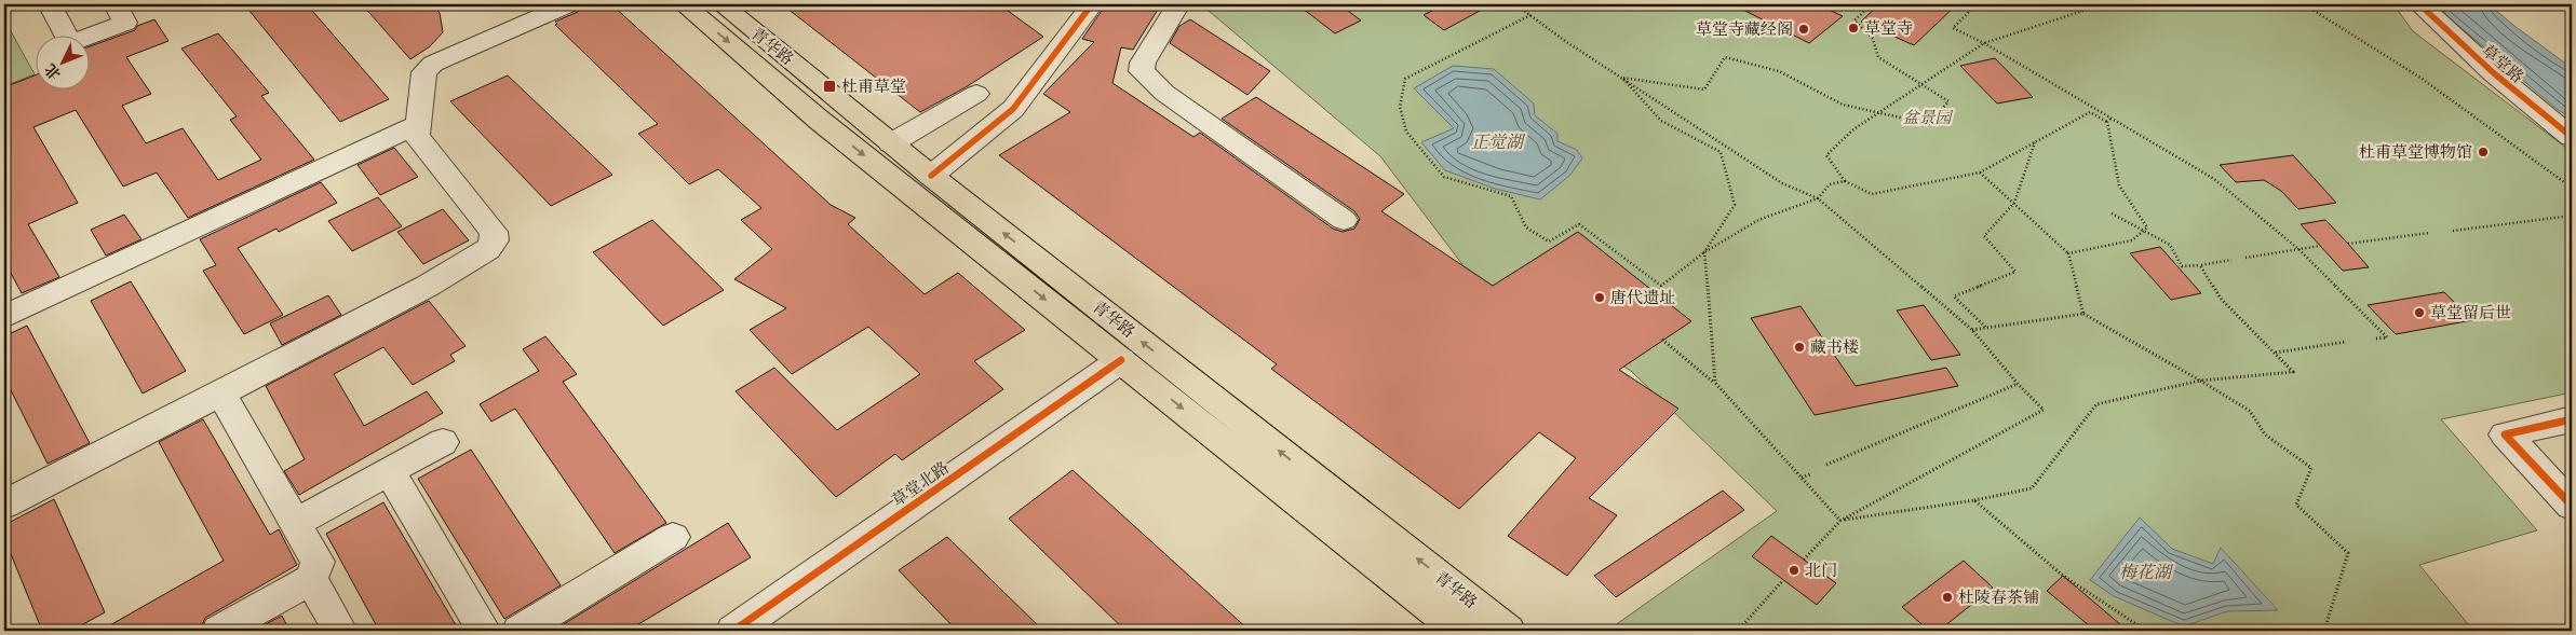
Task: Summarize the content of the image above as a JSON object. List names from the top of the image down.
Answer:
{
  "streets": {
    "main road": ["青华路"],
    "street": ["草堂路", "草堂北路"]
  },
  "crossings": [
    ["青华路", "草堂北路"]
  ],
  "water": ["正觉湖", "梅花湖"],
  "parks": ["盆景园"],
  "places": {
    "other": [
      "草堂寺",
      "草堂寺藏经阁",
      "杜甫草堂博物馆",
      "唐代遗址",
      "草堂留后世",
      "藏书楼",
      "北门",
      "杜陵春茶铺"
    ],
    "transit": ["杜甫草堂"]
  },
  "north": "bottom left"
}
